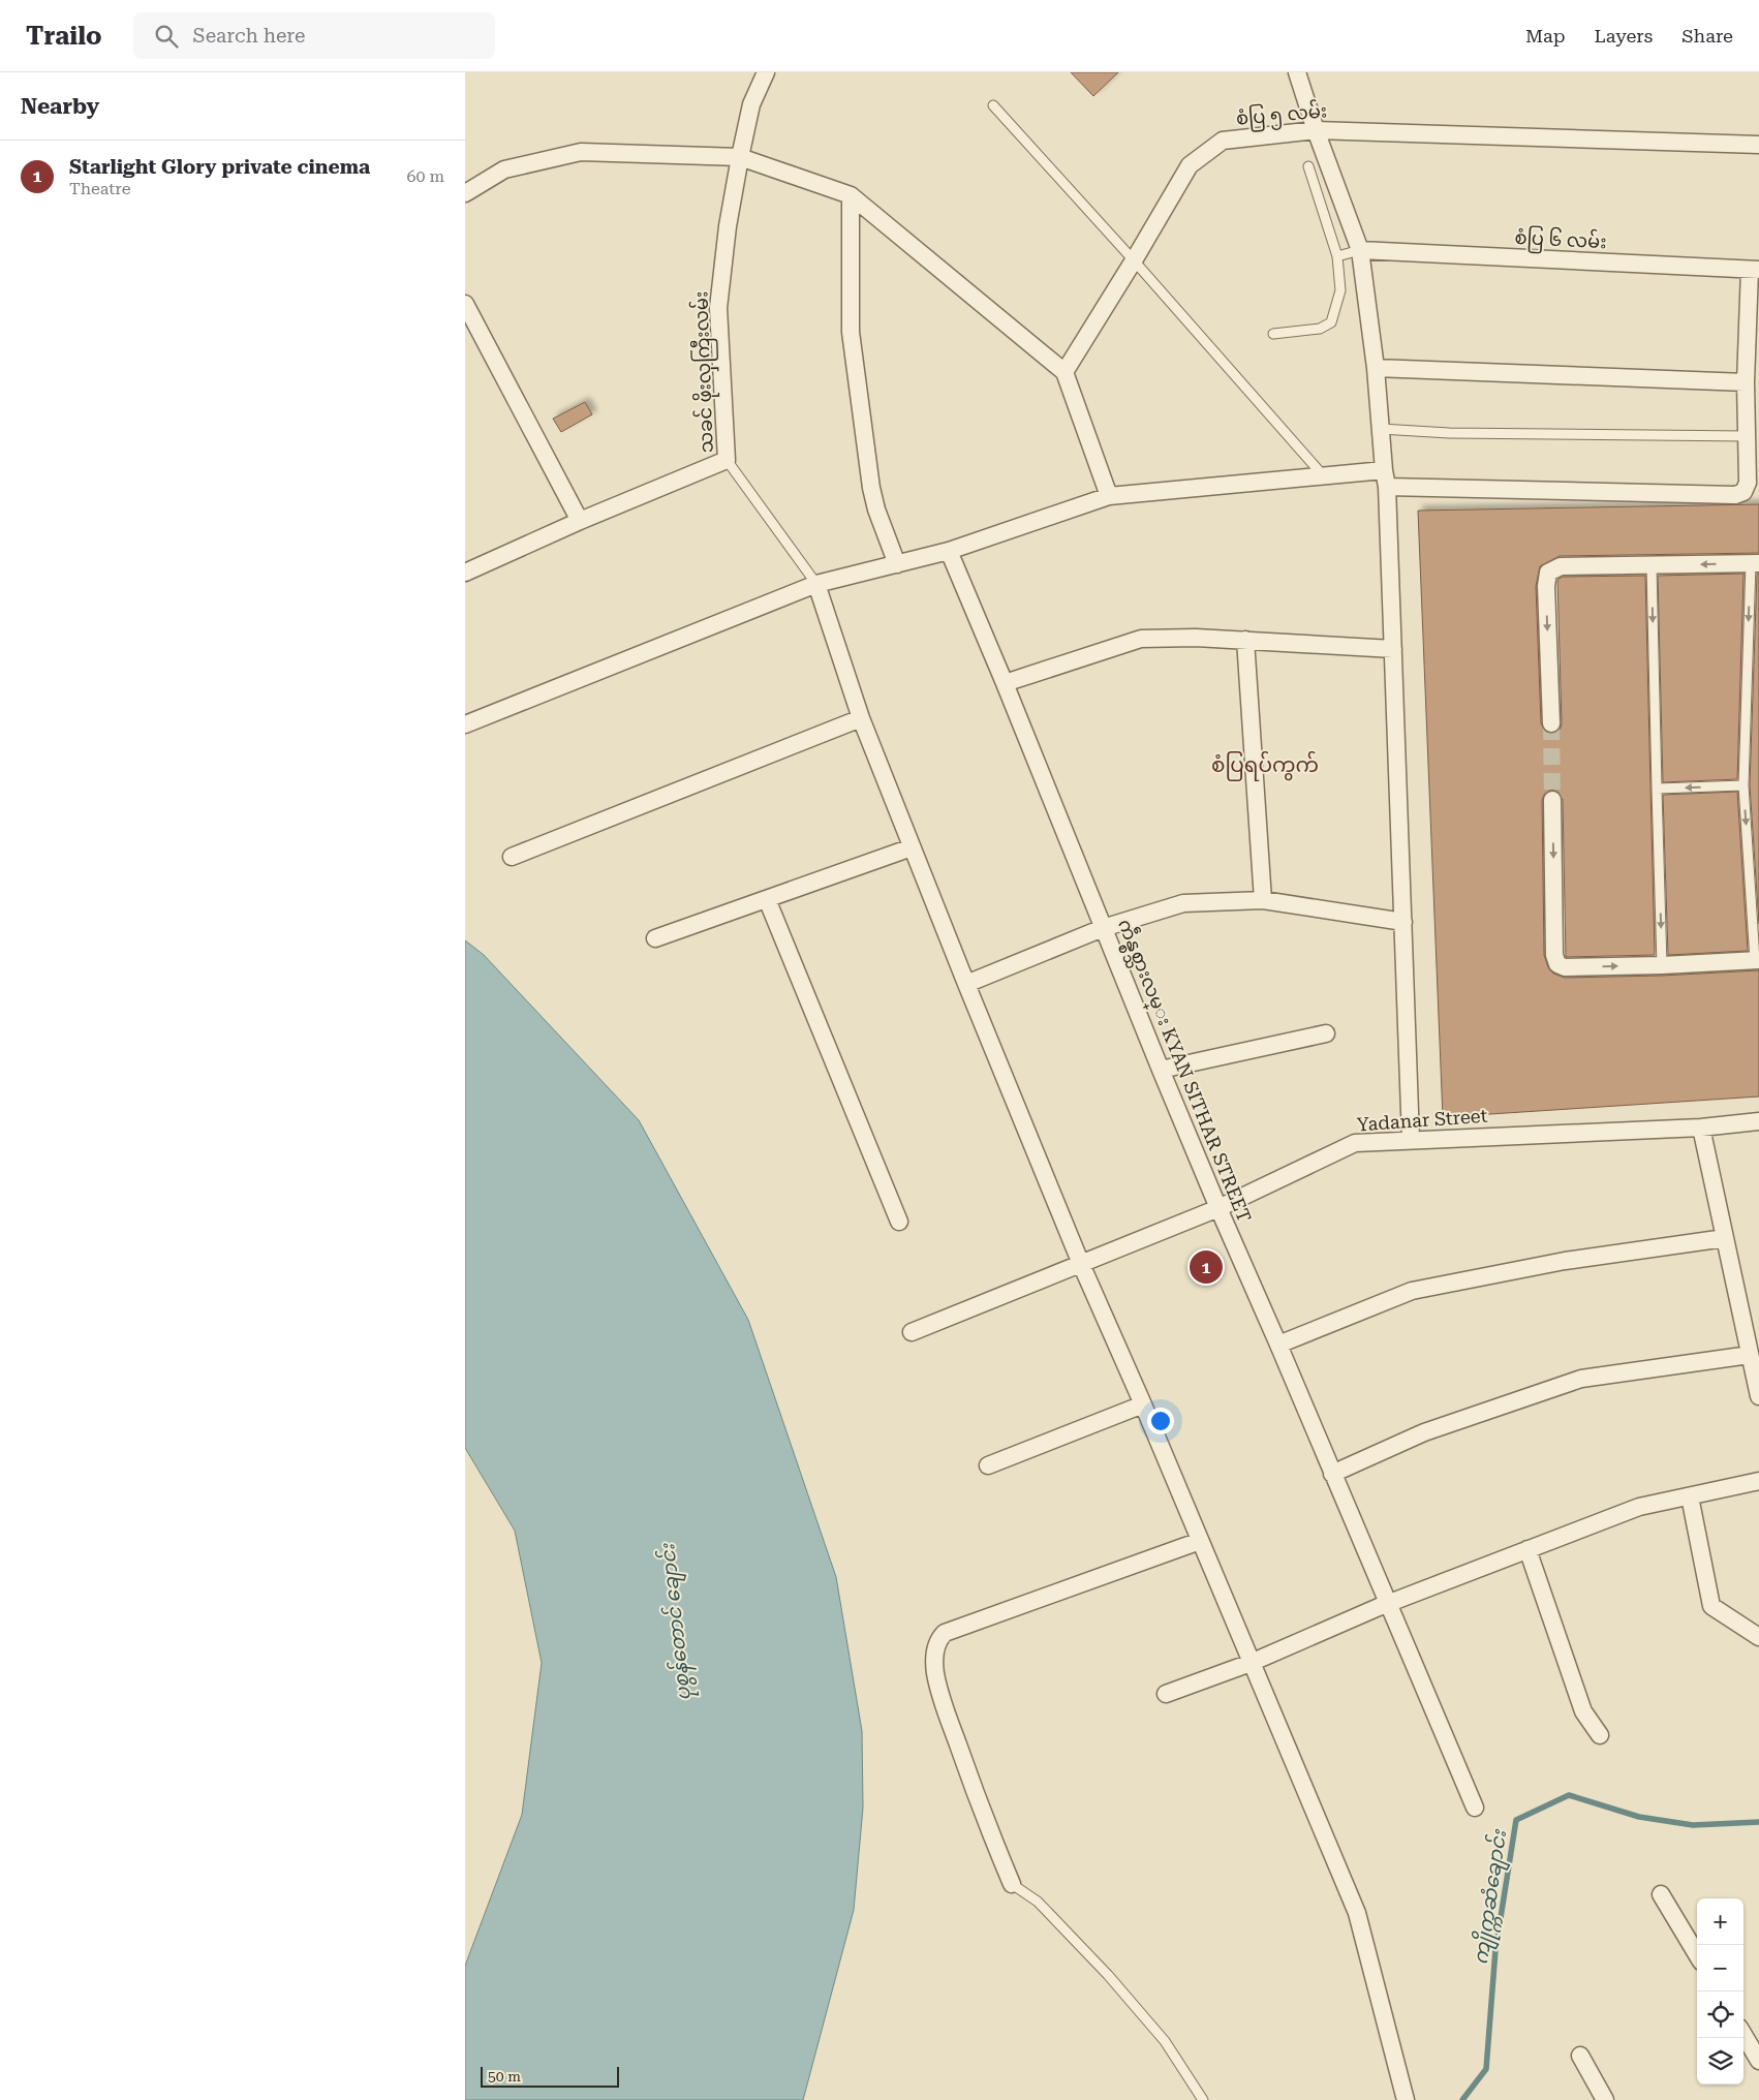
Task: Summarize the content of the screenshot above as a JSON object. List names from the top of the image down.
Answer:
{
  "streets": {
    "street": [
      "စံပြ ၅ လမ်း",
      "စံပြ ၆ လမ်း",
      "သခင် ဖိုးလှကြီးလမ်း",
      "ကဵန္စစ္သားလမ္း KYAN SITHAR STREET",
      "Yadanar Street"
    ]
  },
  "crossings": [
    ["ကဵန္စစ္သားလမ္း KYAN SITHAR STREET", "Yadanar Street"]
  ],
  "districts": ["စံပြရပ်ကွက်"],
  "water": ["ပုစွန်တောင် ချောင်း", "ကျိုက္ကဆံချောင်း"],
  "scale_bar": "50 m",
  "page": {
    "header": "Trailo",
    "search": "Search here",
    "nav": ["Map", "Layers", "Share"],
    "heading": "Nearby",
    "list": [
      {
        "mark": "1",
        "name": "Starlight Glory private cinema",
        "note": "Theatre",
        "value": "60 m"
      }
    ],
    "pins": "1",
    "map_buttons": ["+", "−"],
    "scale": "50 m"
  }
}
